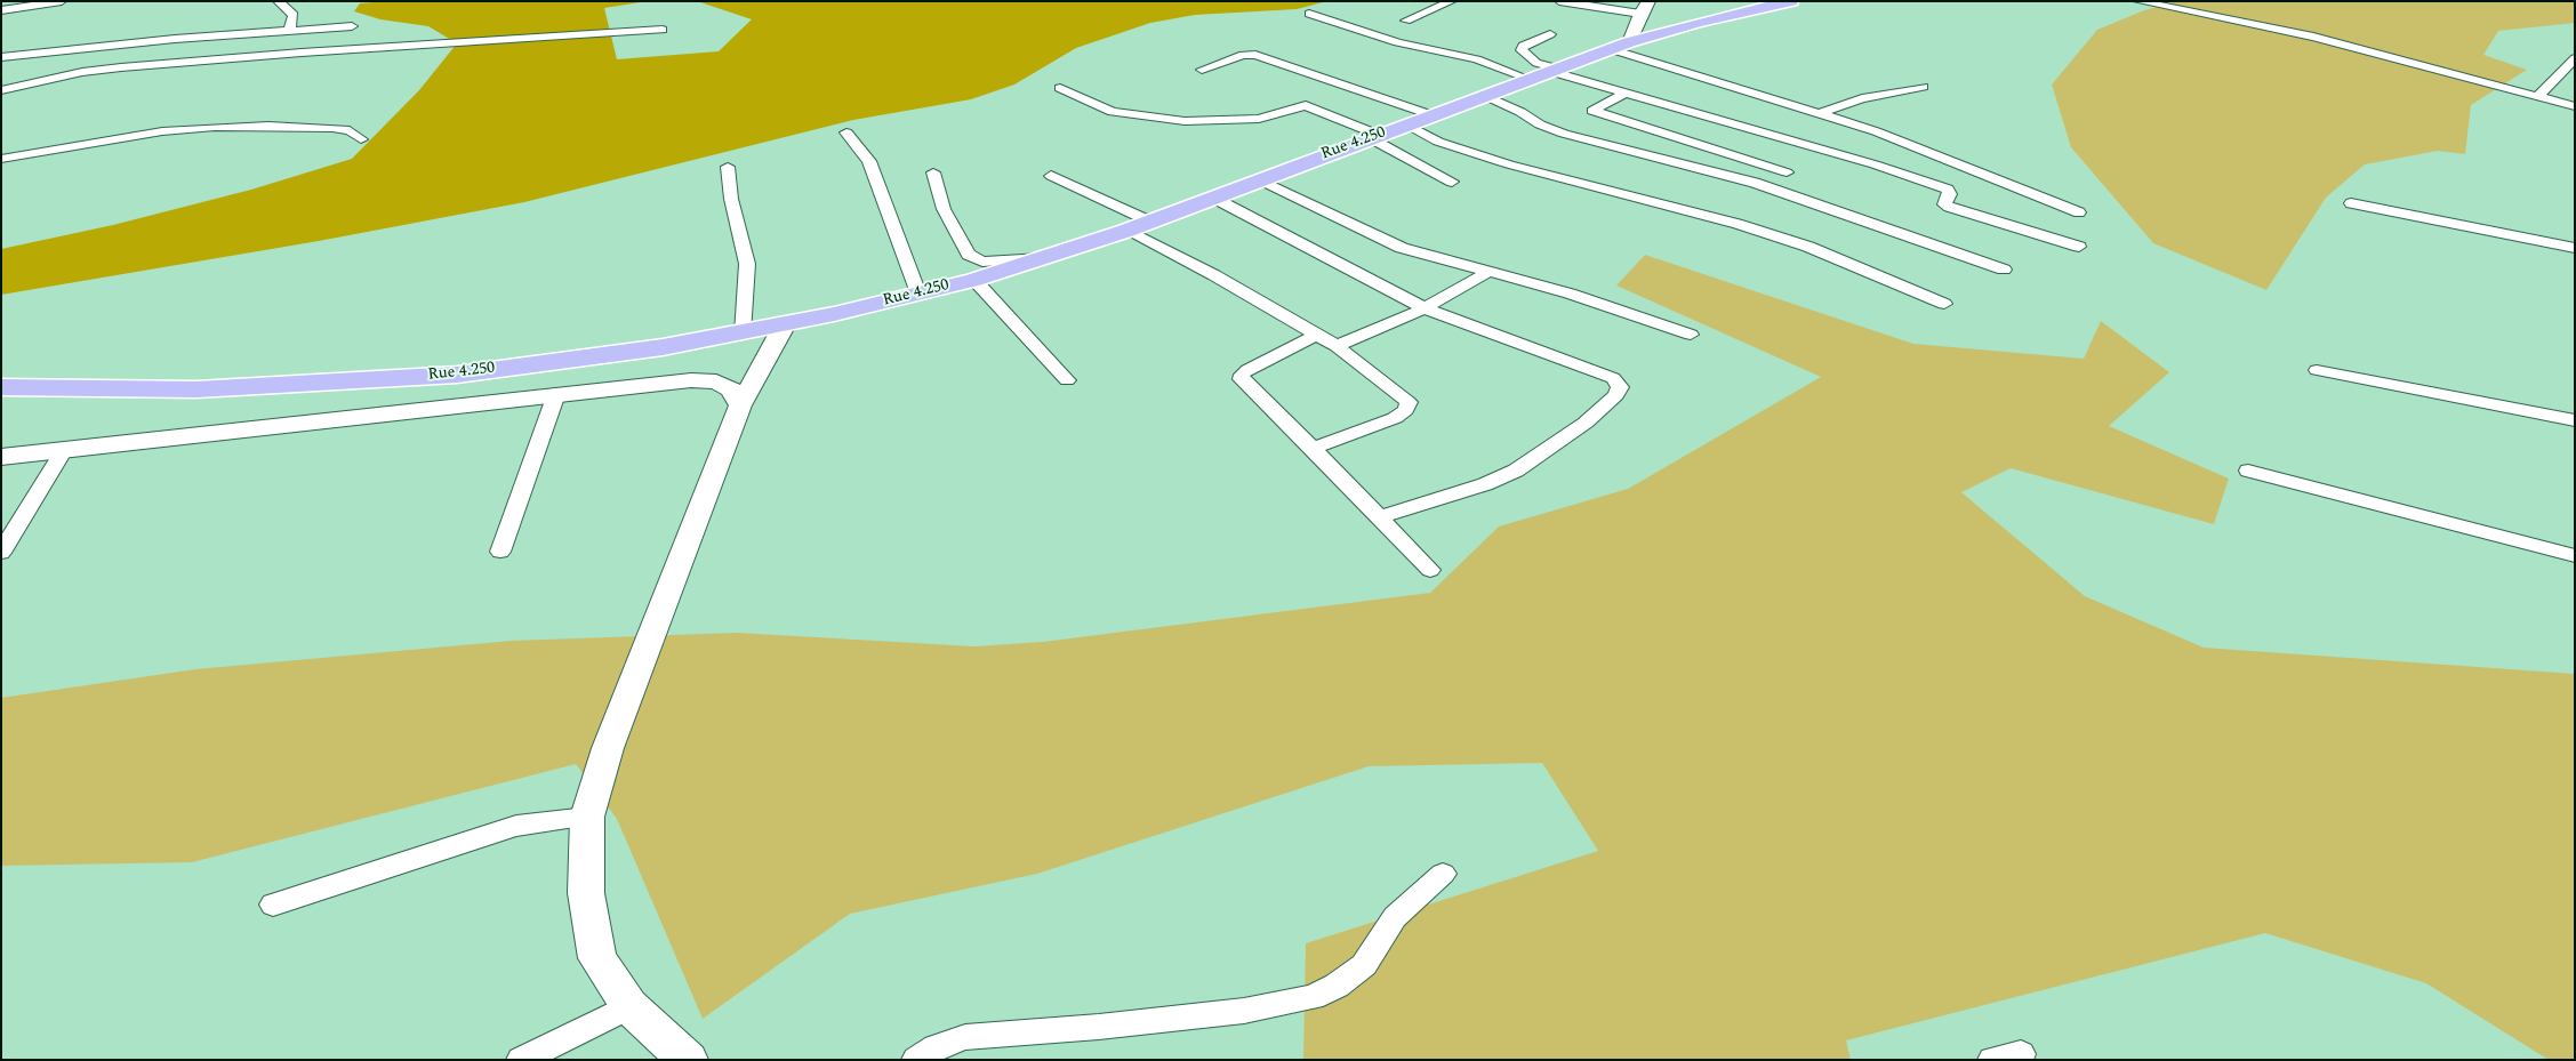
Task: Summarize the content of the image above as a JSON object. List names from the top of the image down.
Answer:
{
  "streets": {
    "main road": ["Rue 4.250"]
  }
}
